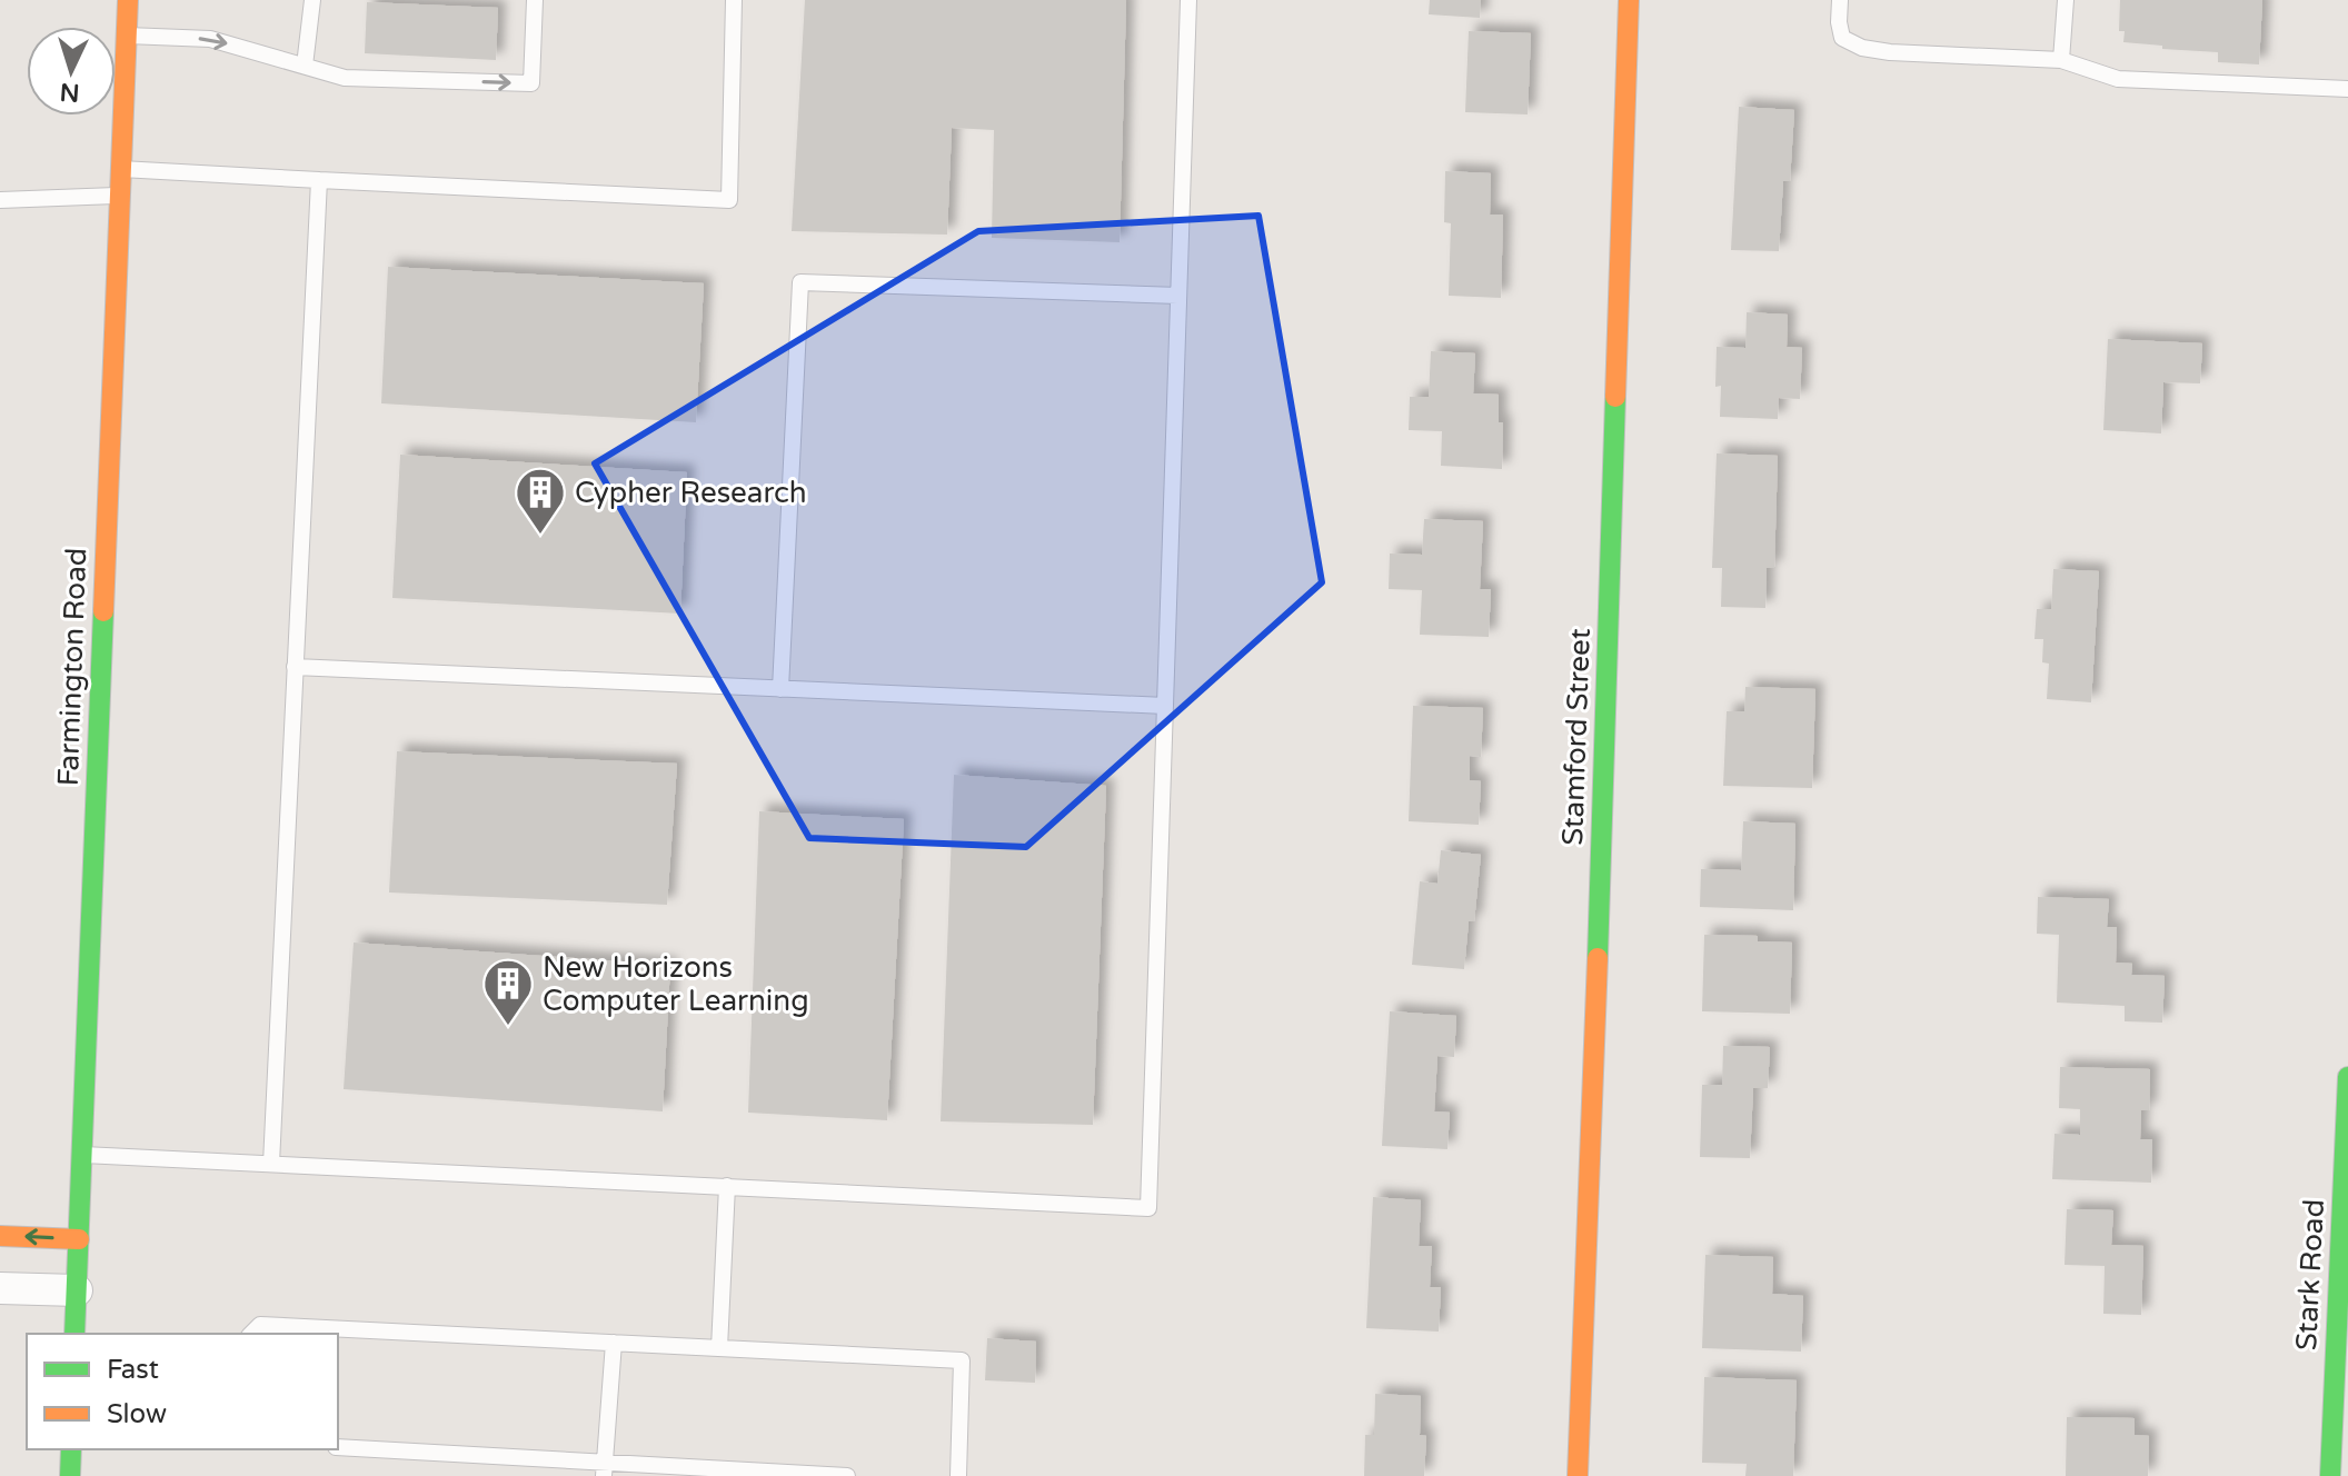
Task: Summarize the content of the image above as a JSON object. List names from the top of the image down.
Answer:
{
  "streets": {
    "street": ["Farmington Road", "Stamford Street", "Stark Road"]
  },
  "places": {
    "building": ["Cypher Research", "New Horizons Computer Learning"]
  },
  "legend": ["Fast", "Slow"],
  "north": "bottom"
}
